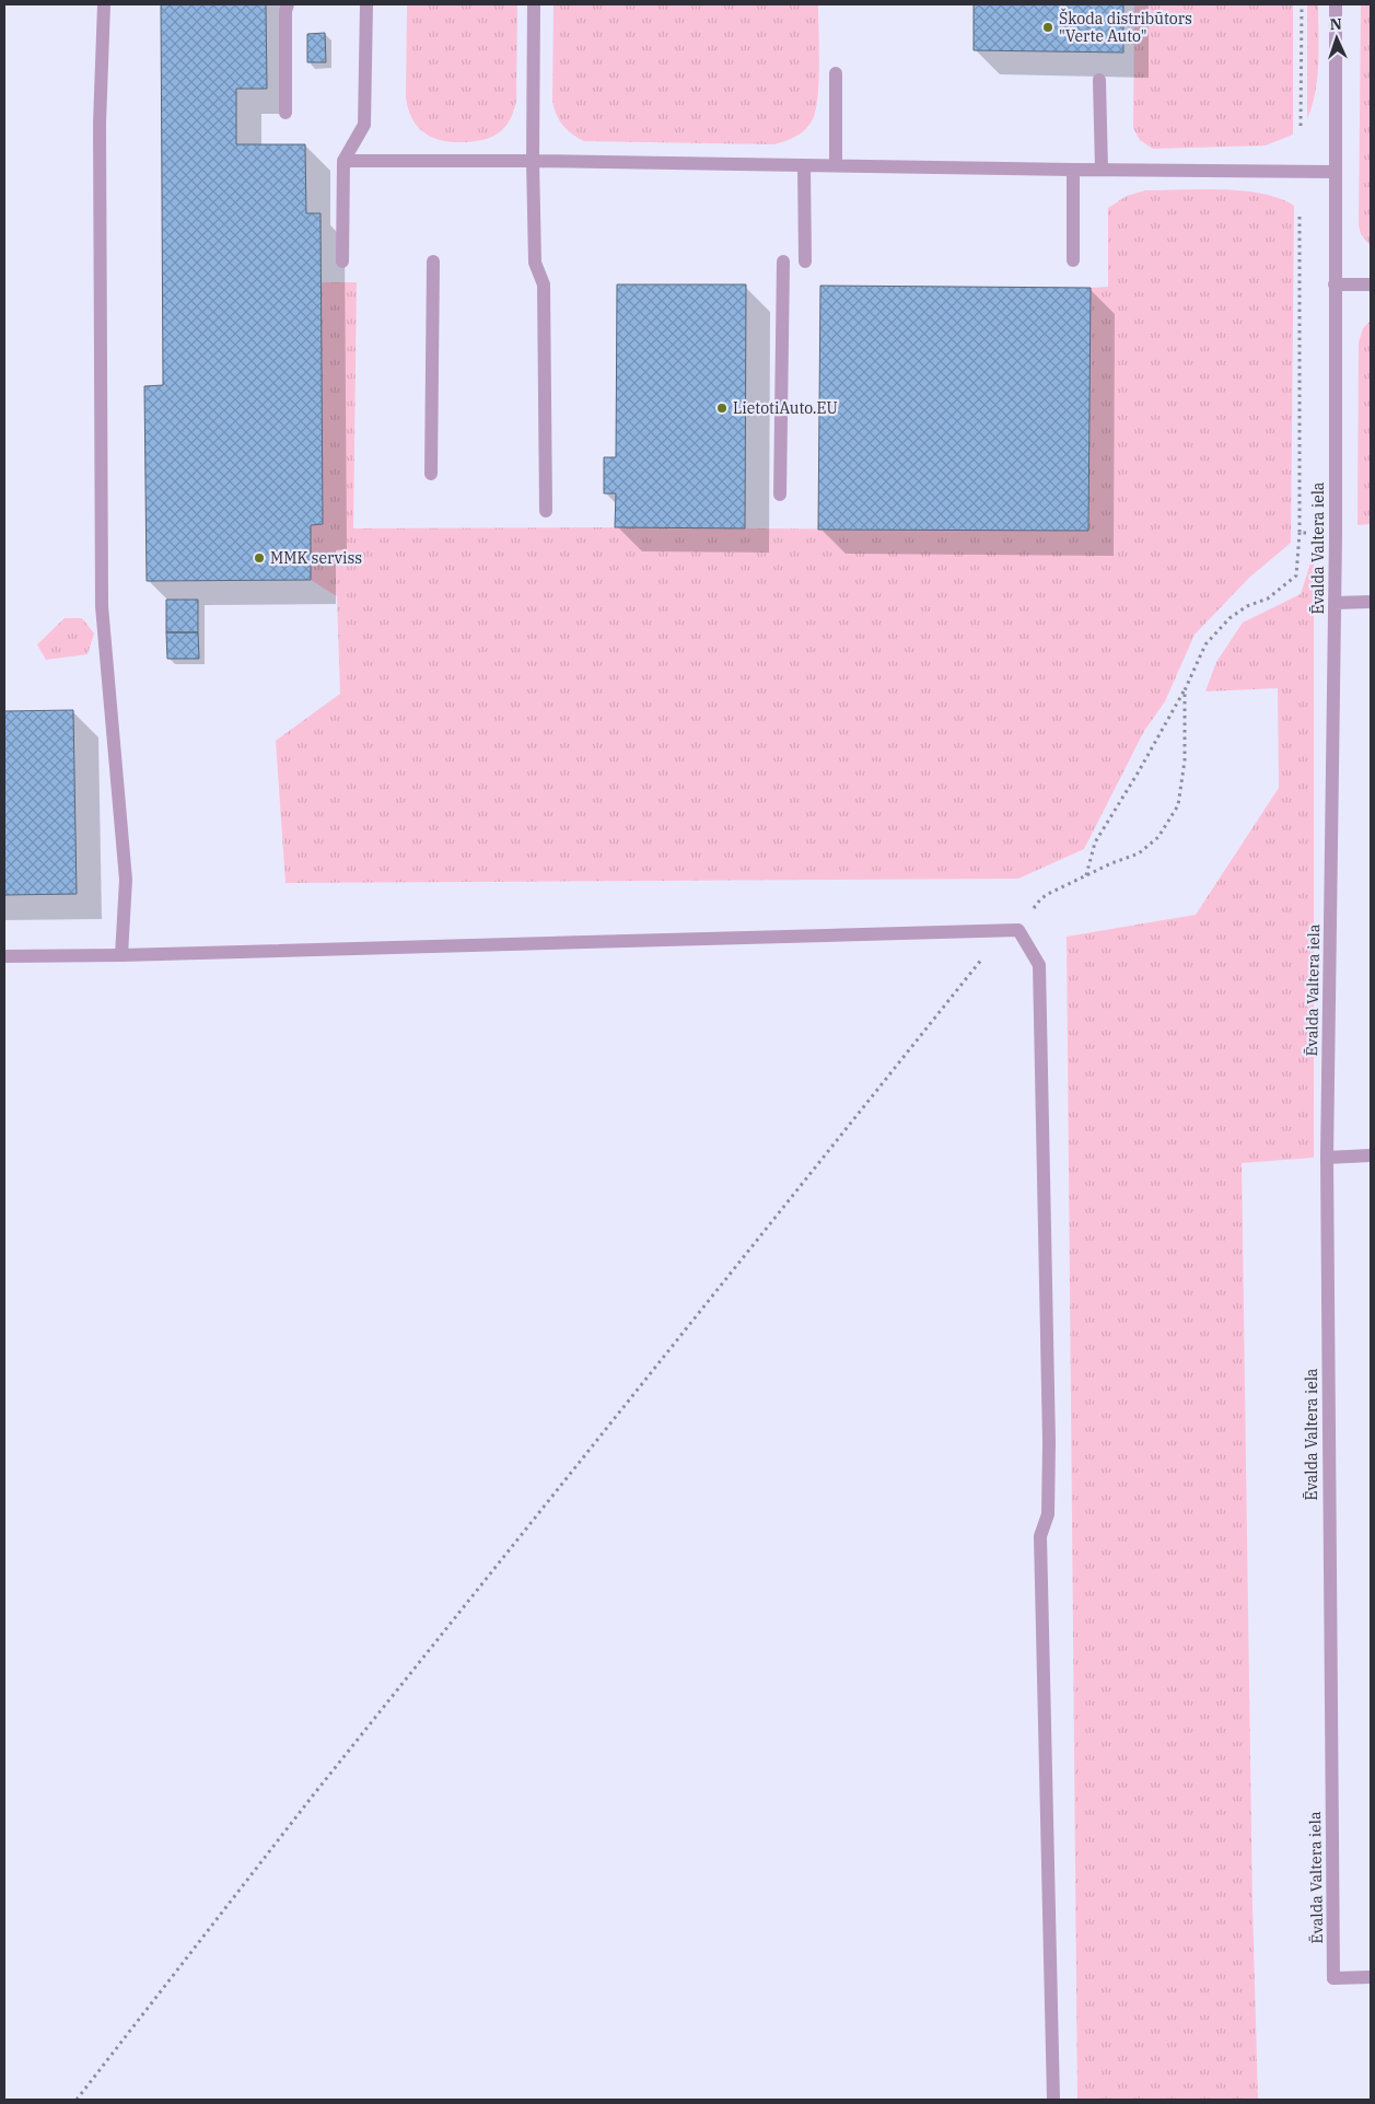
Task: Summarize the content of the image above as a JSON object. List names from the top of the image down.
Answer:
{
  "streets": {
    "street": ["Ēvalda Valtera iela"]
  },
  "places": ["Škoda distribūtors \"Verte Auto\"", "LietotiAuto.EU", "MMK serviss"],
  "north": "top"
}
